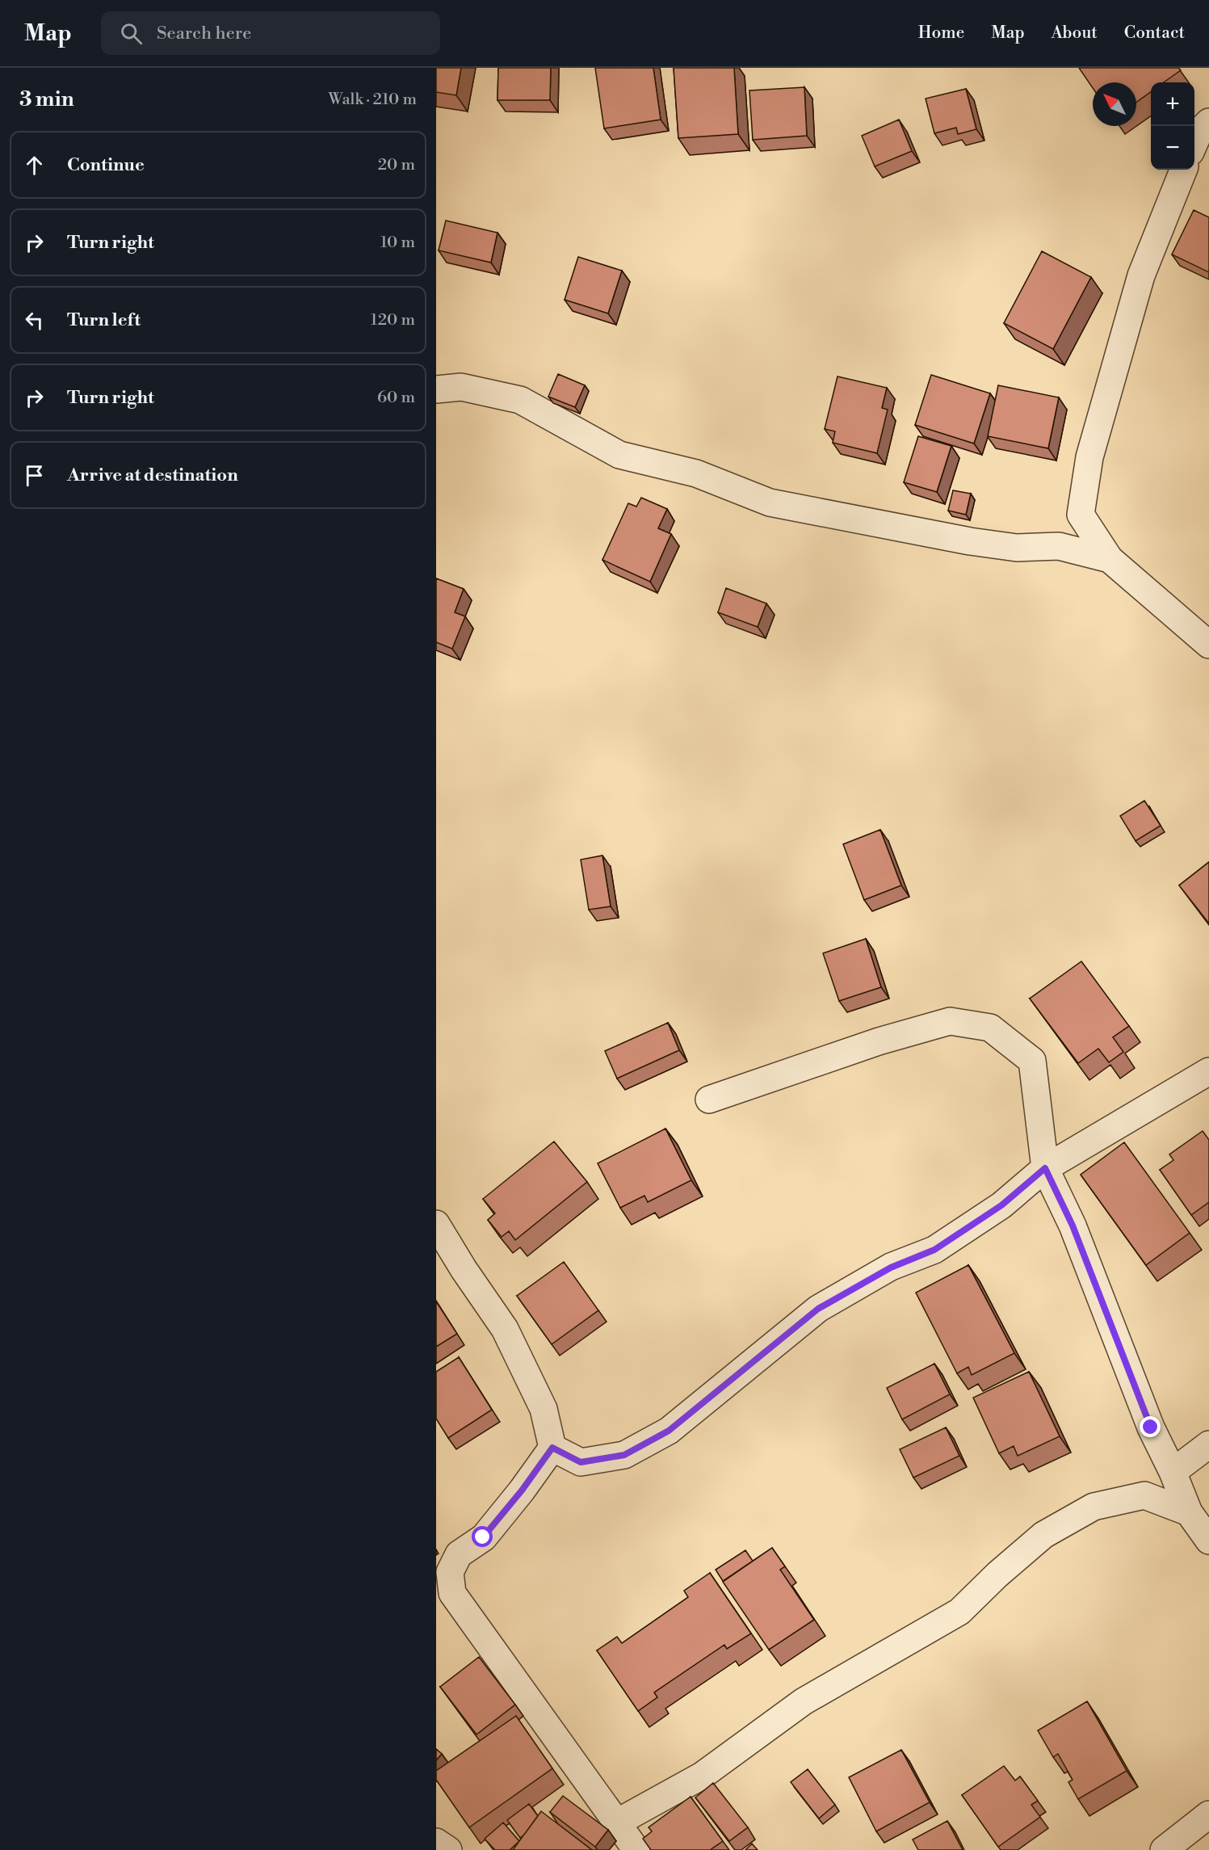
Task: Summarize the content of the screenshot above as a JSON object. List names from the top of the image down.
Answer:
{
  "north": "top left",
  "page": {
    "header": "Map",
    "search": "Search here",
    "nav": [
      "Home",
      "Map",
      "About",
      "Contact"
    ],
    "heading": ["3 min", "Walk · 210 m"],
    "map_buttons": ["+", "−"],
    "list": [
      ["Continue", "20 m"],
      ["Turn right", "10 m"],
      ["Turn left", "120 m"],
      ["Turn right", "60 m"],
      "Arrive at destination"
    ]
  }
}
